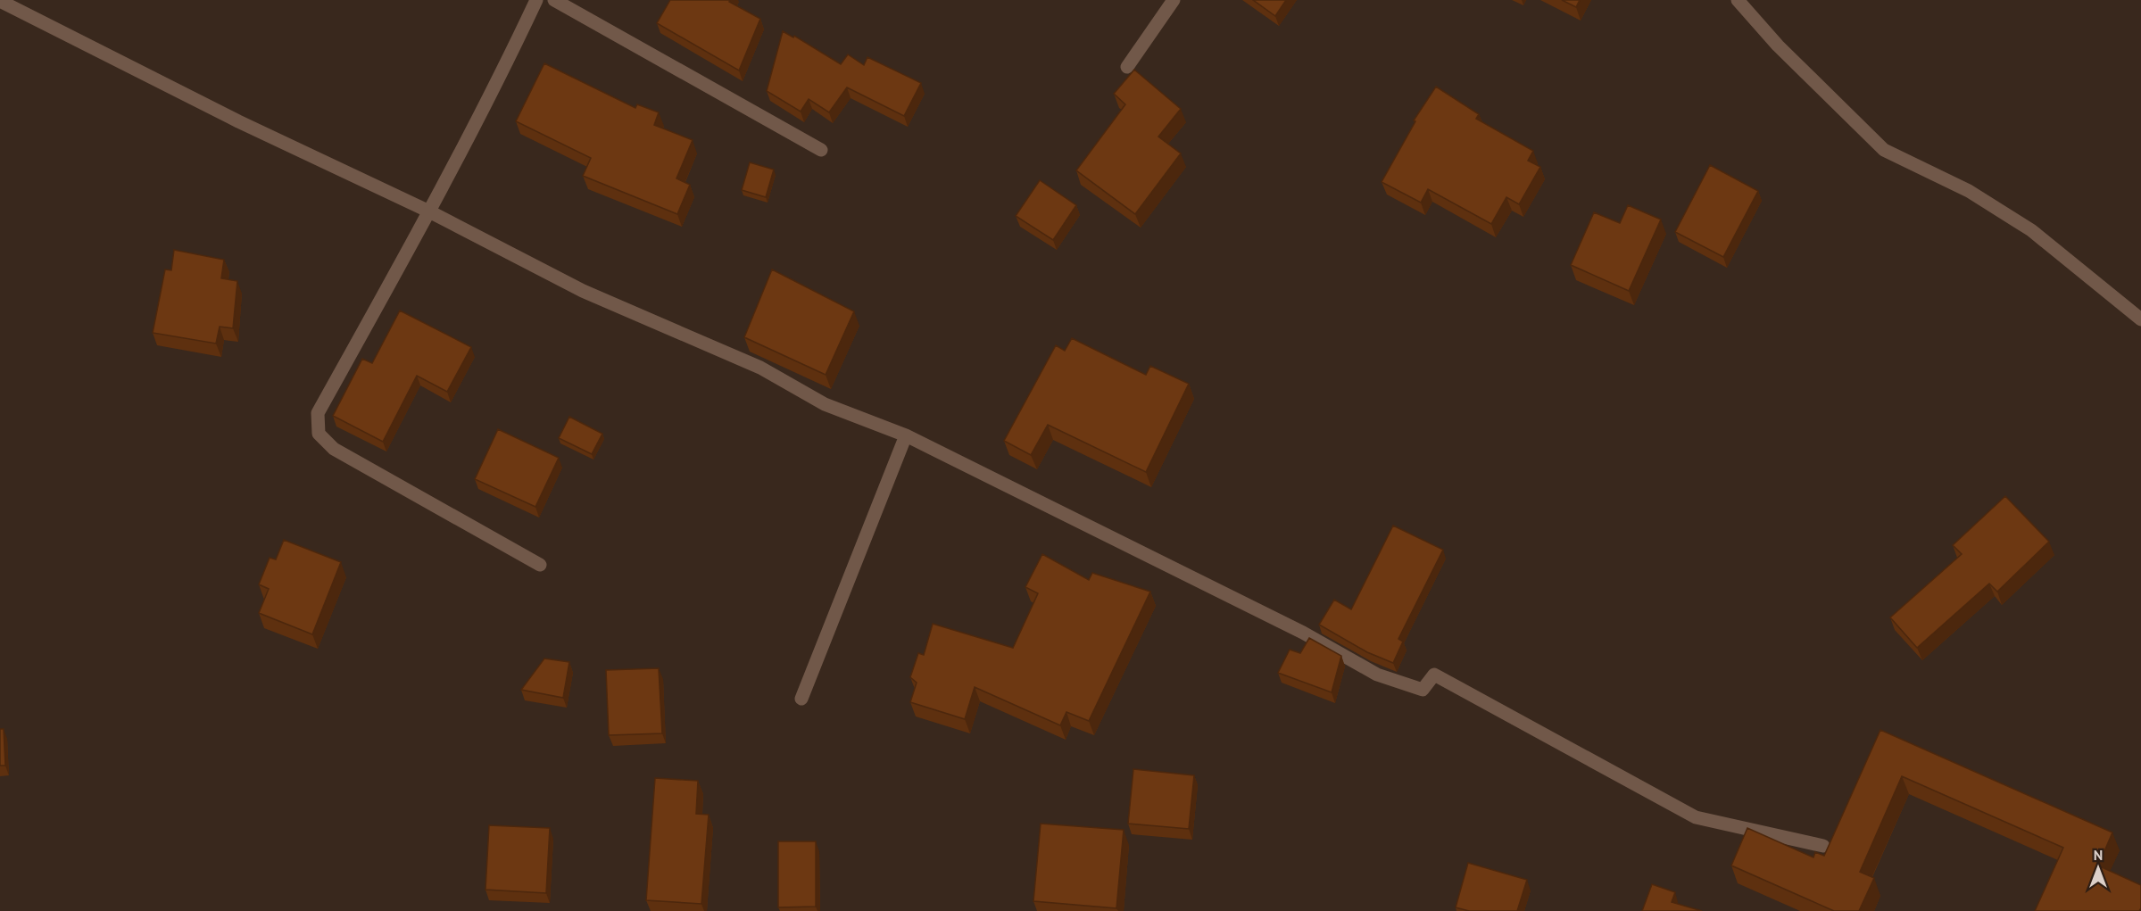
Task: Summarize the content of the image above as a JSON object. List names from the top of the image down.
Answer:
{
  "north": "top"
}
